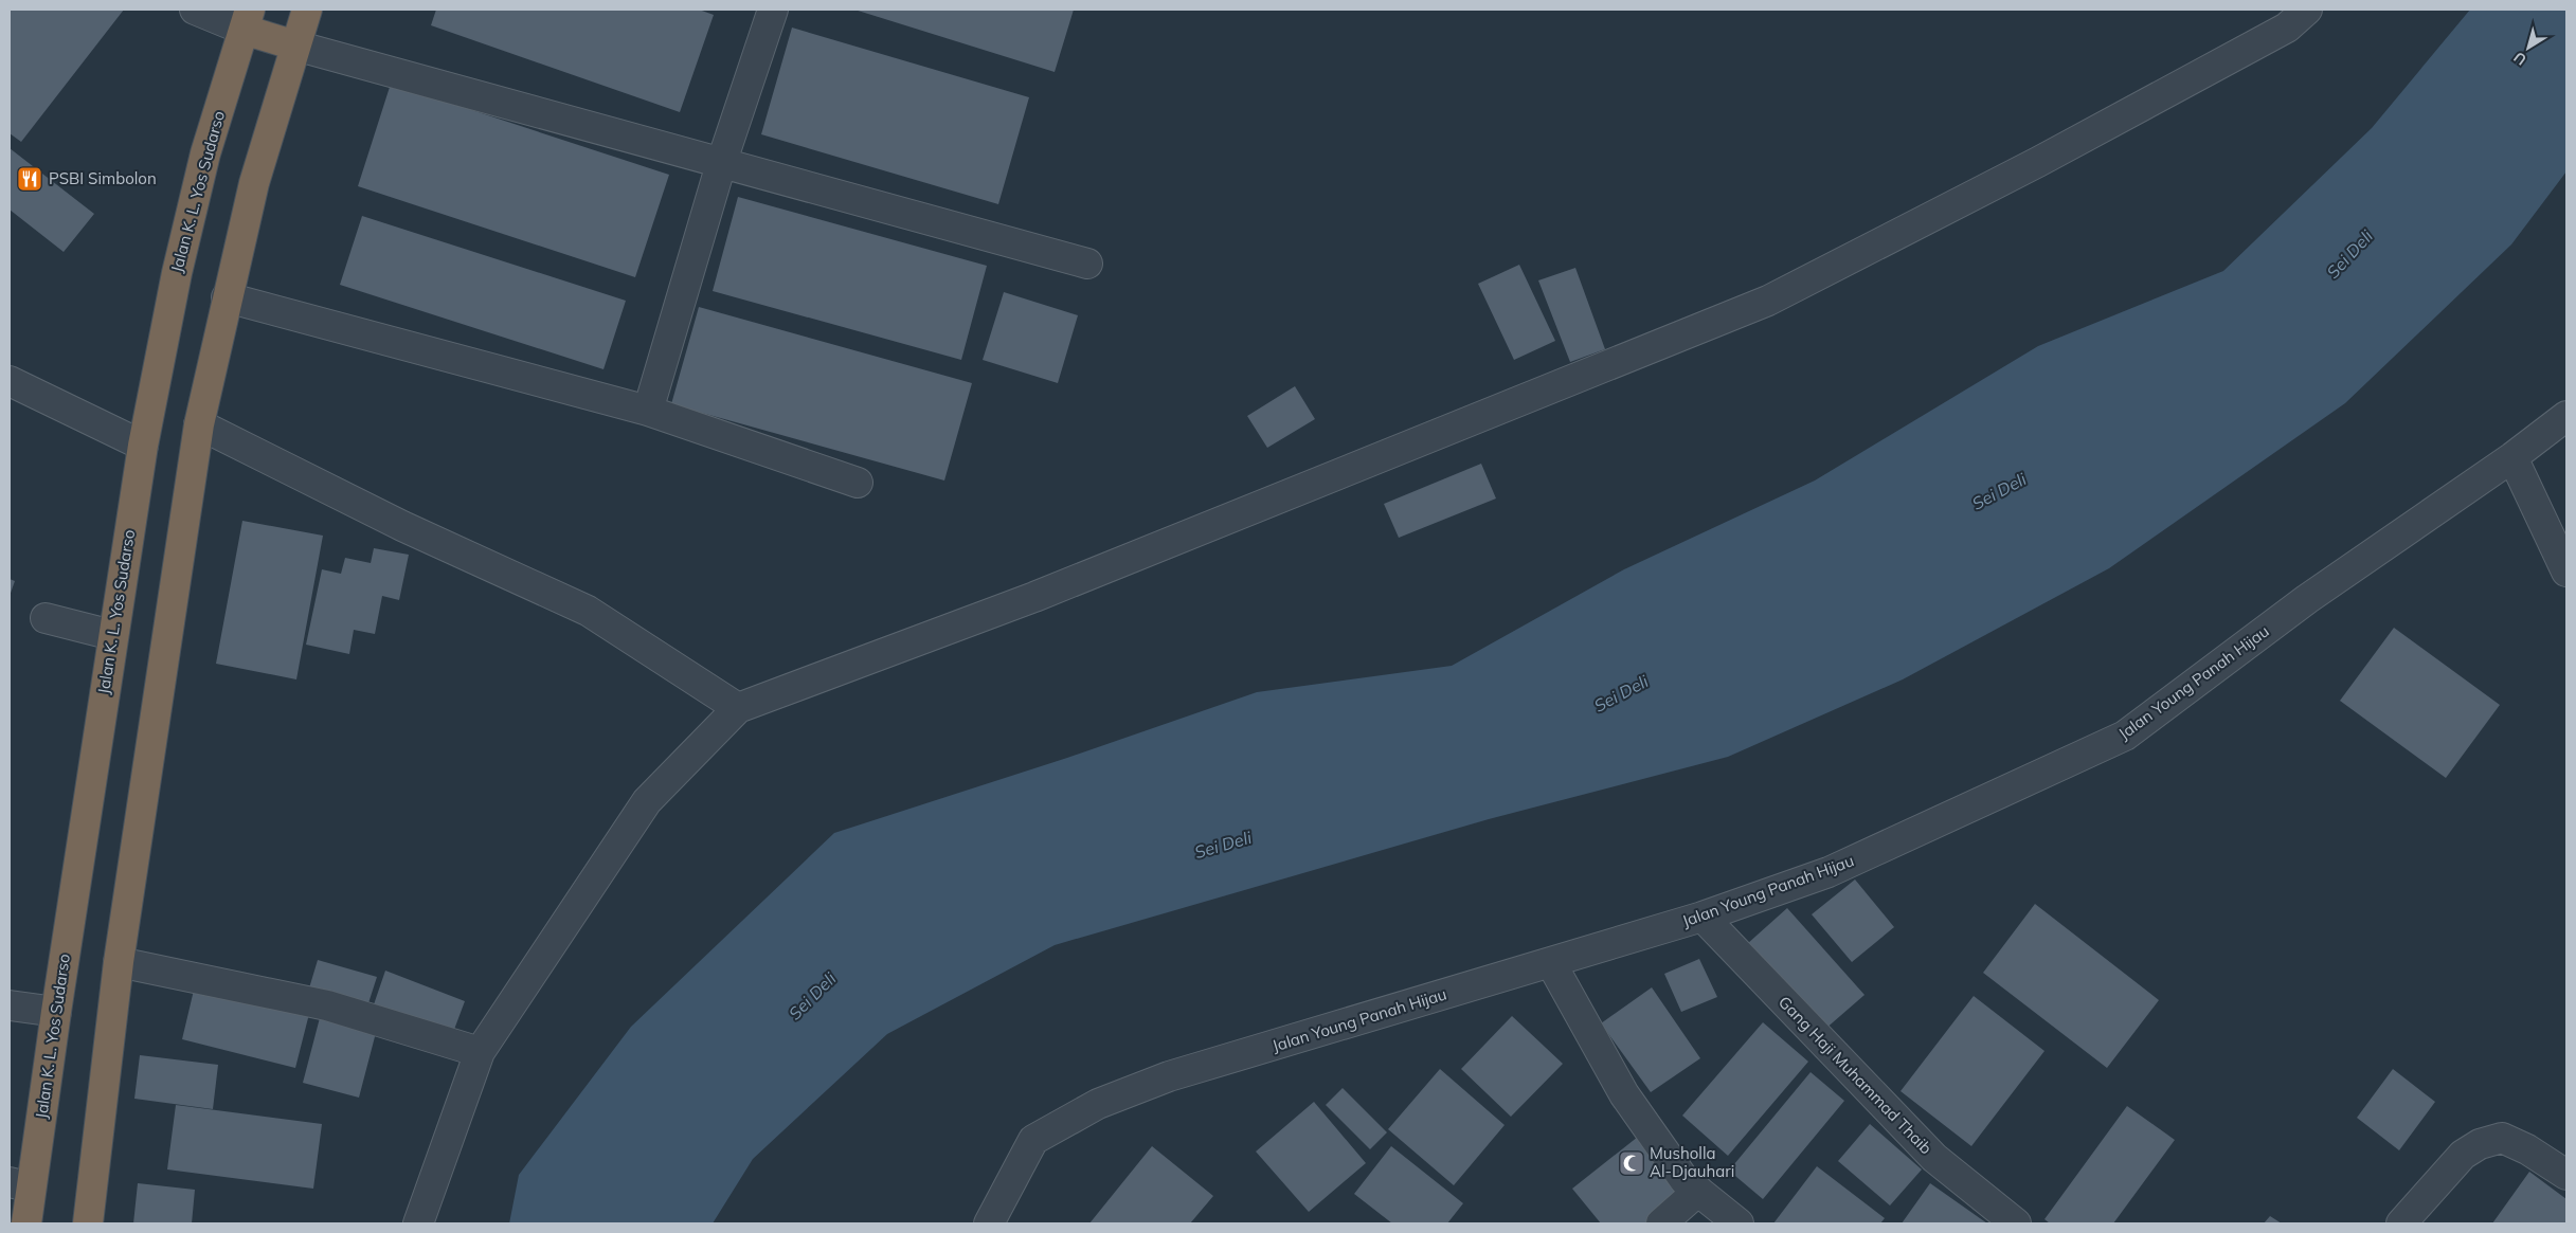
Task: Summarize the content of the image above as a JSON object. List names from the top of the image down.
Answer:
{
  "streets": {
    "highway": ["Jalan K. L. Yos Sudarso"],
    "street": ["Jalan Young Panah Hijau", "Gang Haji Muhammad Thaib"]
  },
  "crossings": [
    ["Jalan Young Panah Hijau", "Gang Haji Muhammad Thaib"]
  ],
  "water": ["Sei Deli"],
  "places": {
    "restaurant": ["PSBI Simbolon"],
    "mosque": ["Musholla Al-Djauhari"]
  },
  "north": "bottom left"
}
